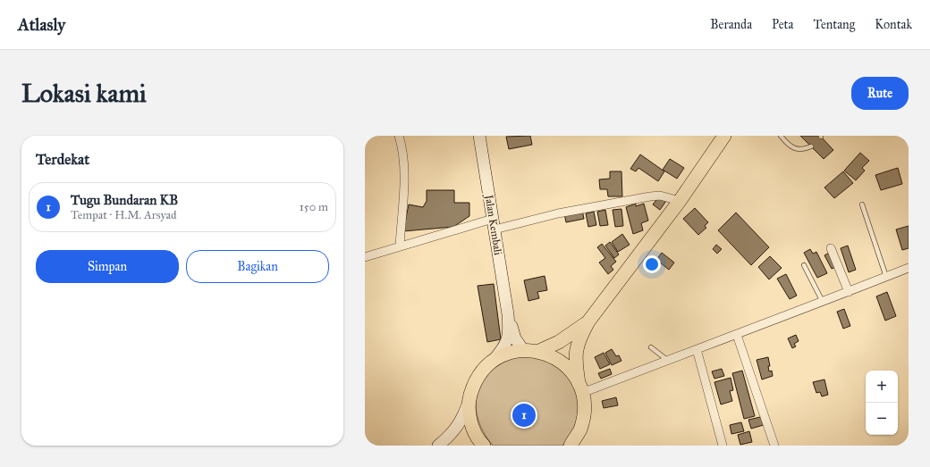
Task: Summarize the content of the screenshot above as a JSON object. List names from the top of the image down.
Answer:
{
  "streets": {
    "street": ["Jalan Kembali"]
  },
  "page": {
    "header": "Atlasly",
    "nav": [
      "Beranda",
      "Peta",
      "Tentang",
      "Kontak"
    ],
    "buttons": [
      "Rute",
      ["Simpan", "Bagikan"]
    ],
    "title": "Lokasi kami",
    "heading": "Terdekat",
    "list": [
      {
        "mark": "1",
        "name": "Tugu Bundaran KB",
        "note": "Tempat · H.M. Arsyad",
        "value": "150 m"
      }
    ],
    "map_buttons": ["+", "−"],
    "pins": "1"
  }
}
